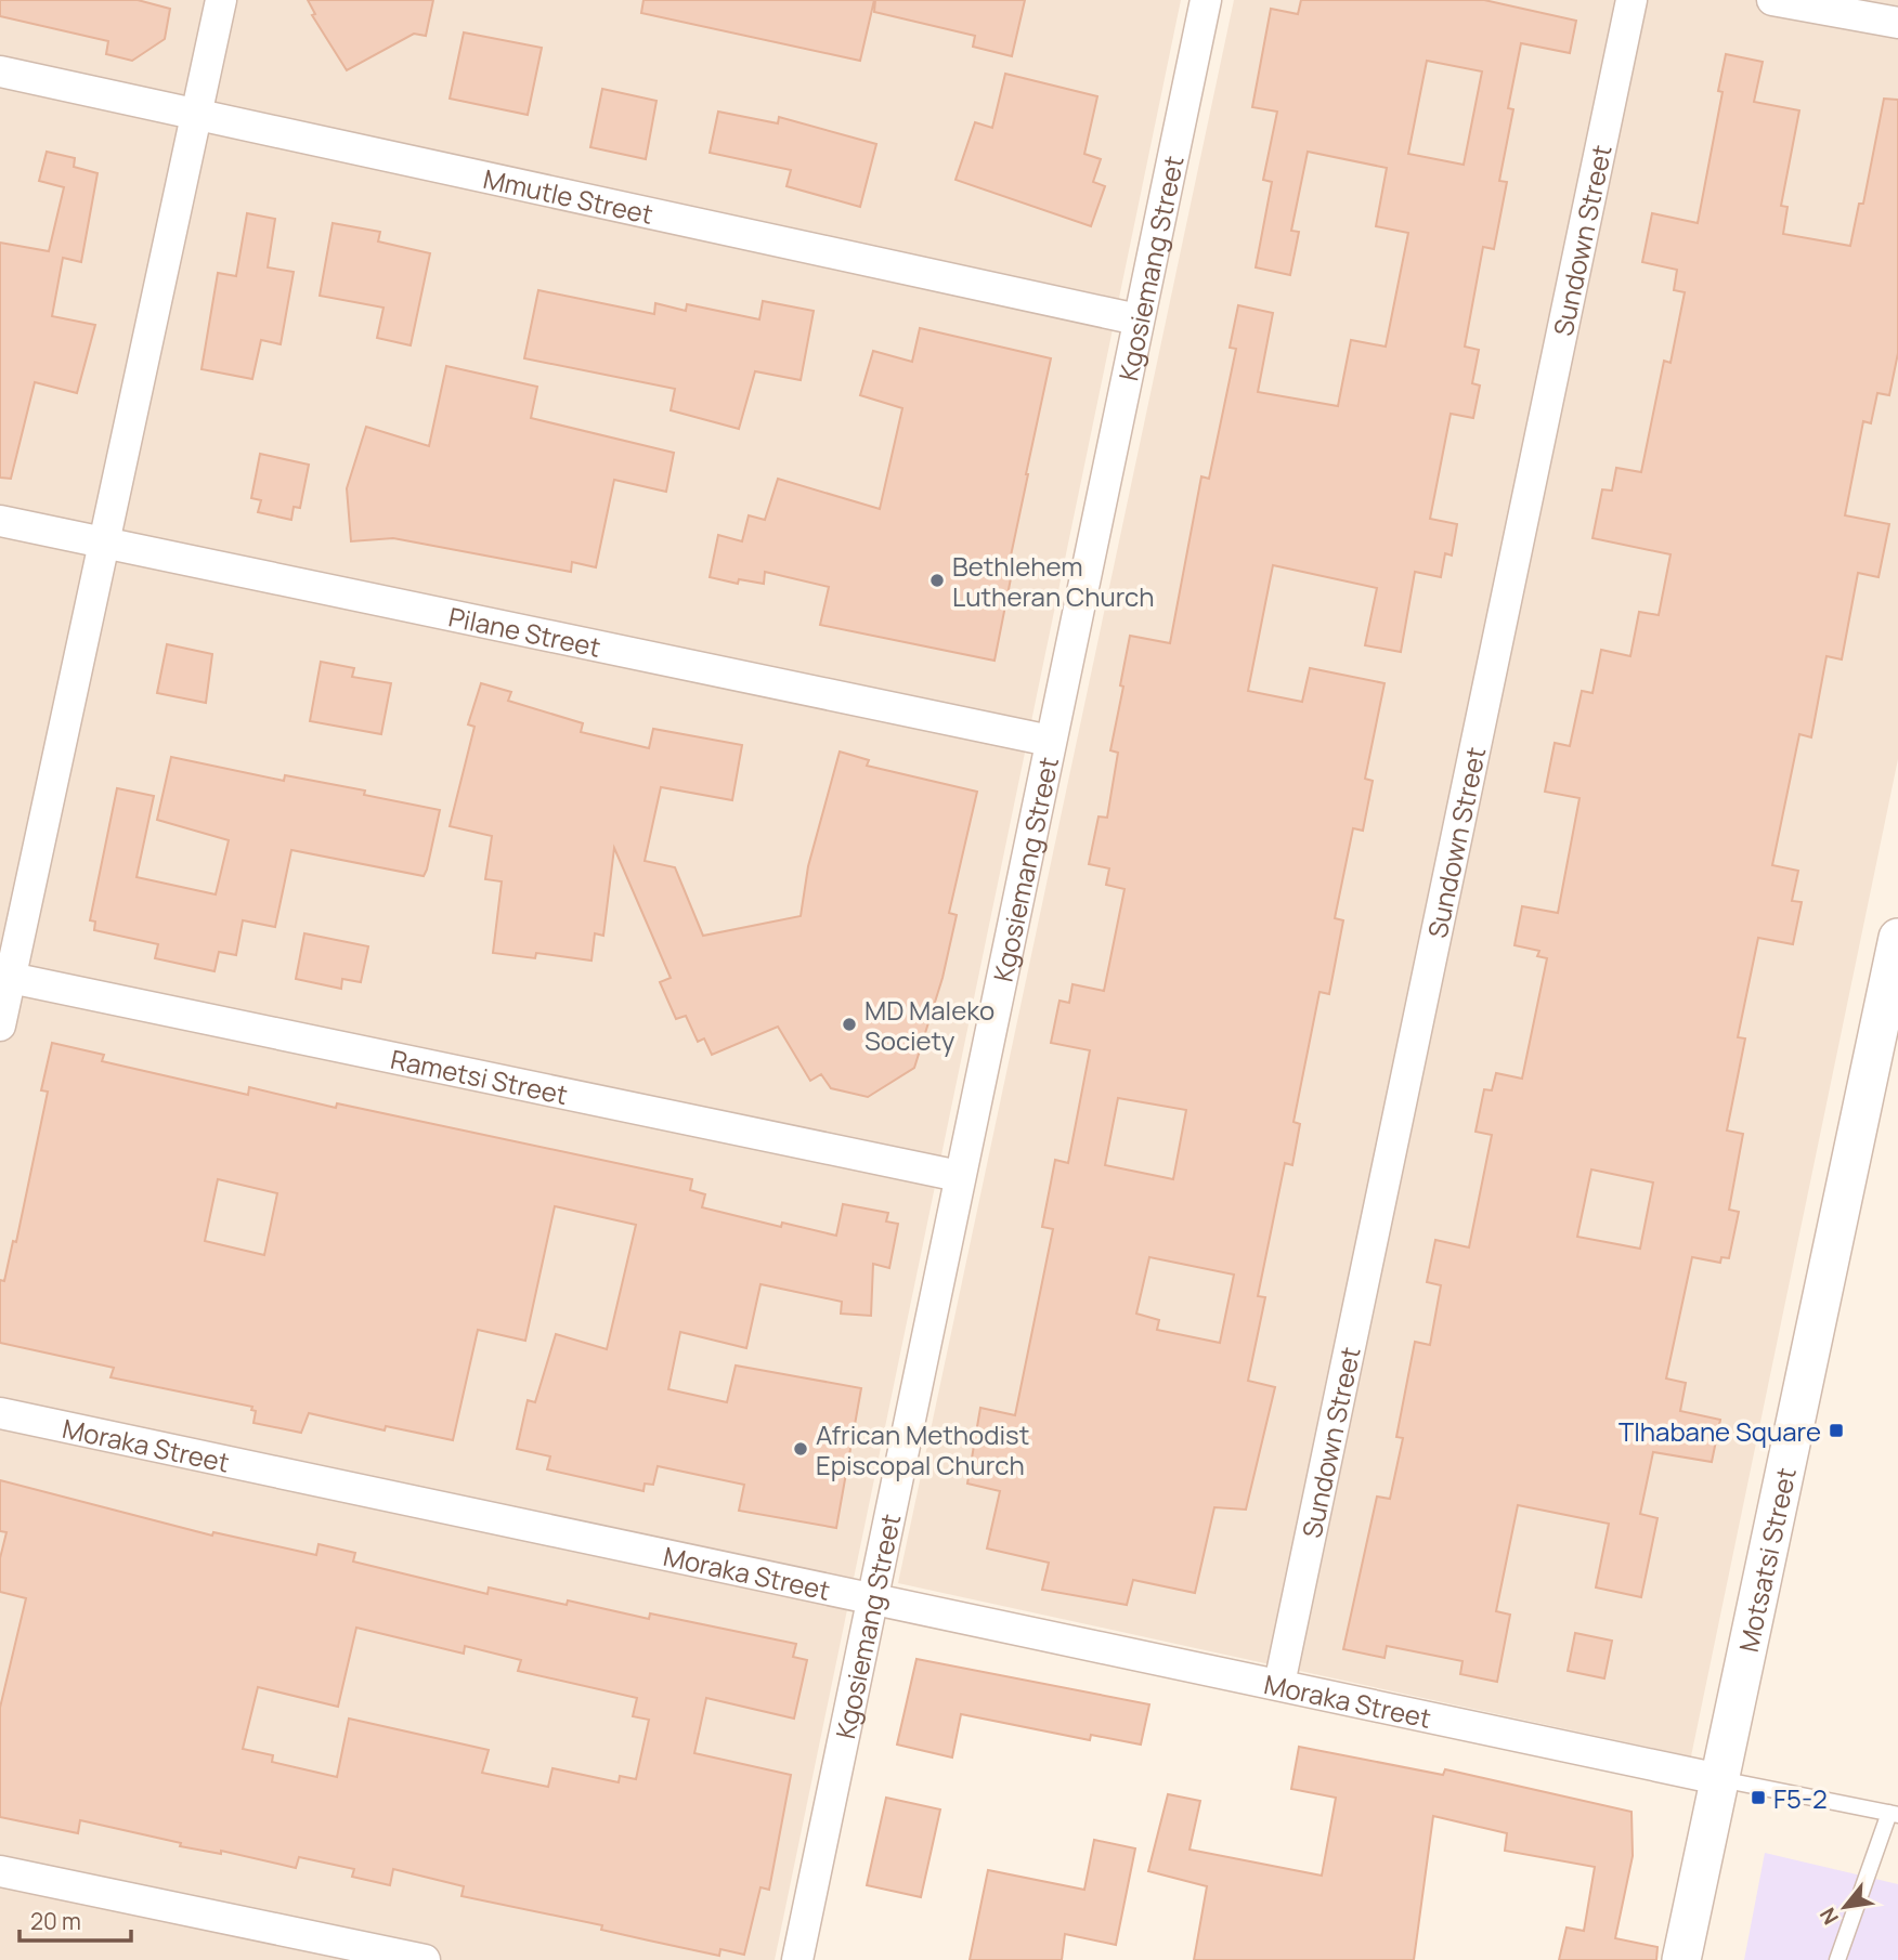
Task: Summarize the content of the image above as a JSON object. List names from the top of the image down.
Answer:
{
  "streets": {
    "street": [
      "Mmutle Street",
      "Sundown Street",
      "Kgosiemang Street",
      "Pilane Street",
      "Rametsi Street",
      "Moraka Street",
      "Motsatsi Street"
    ]
  },
  "crossings": [
    ["Mmutle Street", "Kgosiemang Street"],
    ["Sundown Street", "Moraka Street"],
    ["Kgosiemang Street", "Pilane Street"],
    ["Kgosiemang Street", "Rametsi Street"],
    ["Kgosiemang Street", "Moraka Street"],
    ["Moraka Street", "Motsatsi Street"]
  ],
  "places": {
    "other": ["Bethlehem Lutheran Church", "MD Maleko Society", "African Methodist Episcopal Church"],
    "transit": ["Tlhabane Square", "F5-2"]
  },
  "scale_bar": "20 m",
  "north": "bottom left"
}
